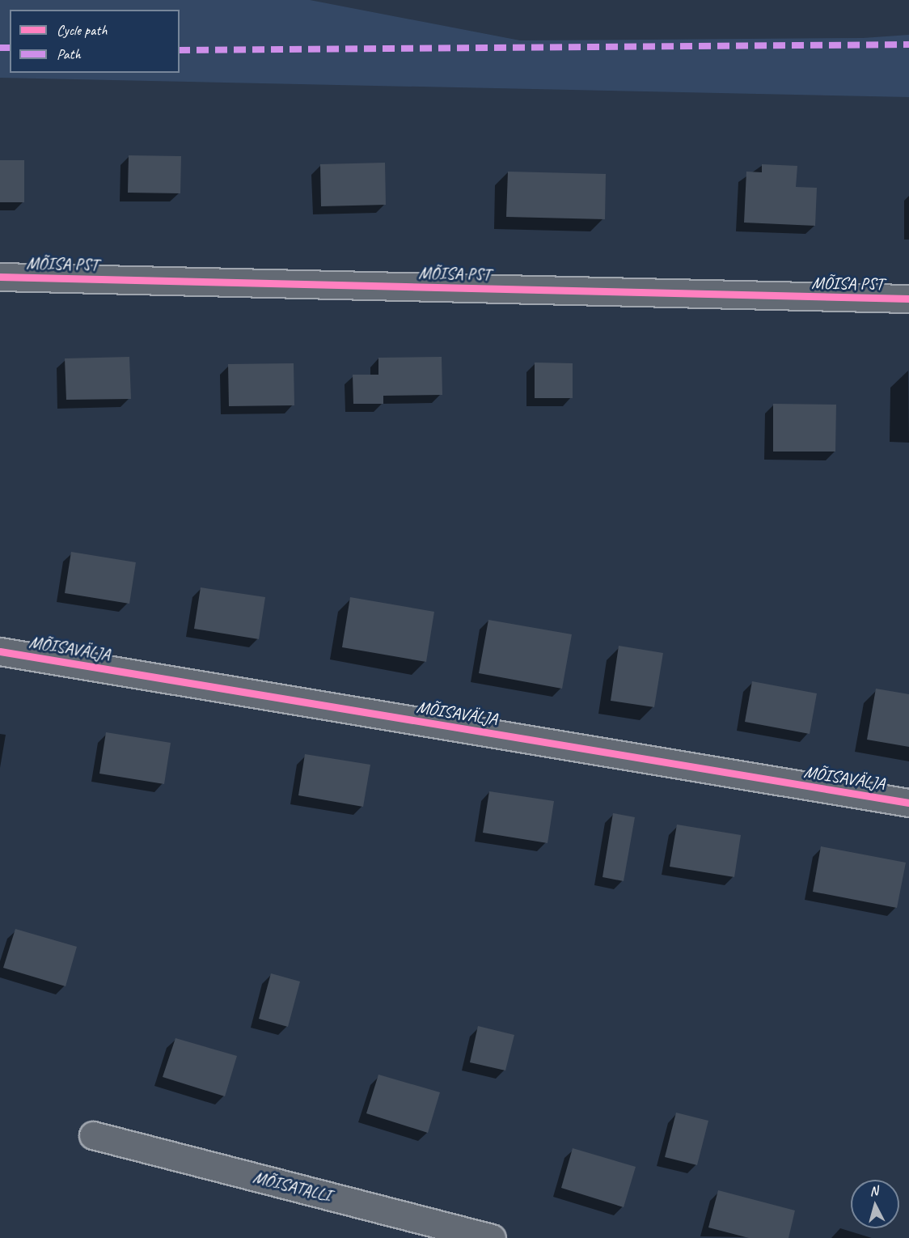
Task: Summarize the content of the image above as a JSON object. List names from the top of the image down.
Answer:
{
  "streets": {
    "street": ["MÕISA PST", "MÕISAVÄLJA", "MÕISATALLI"]
  },
  "legend": ["Cycle path", "Path"],
  "north": "top"
}
